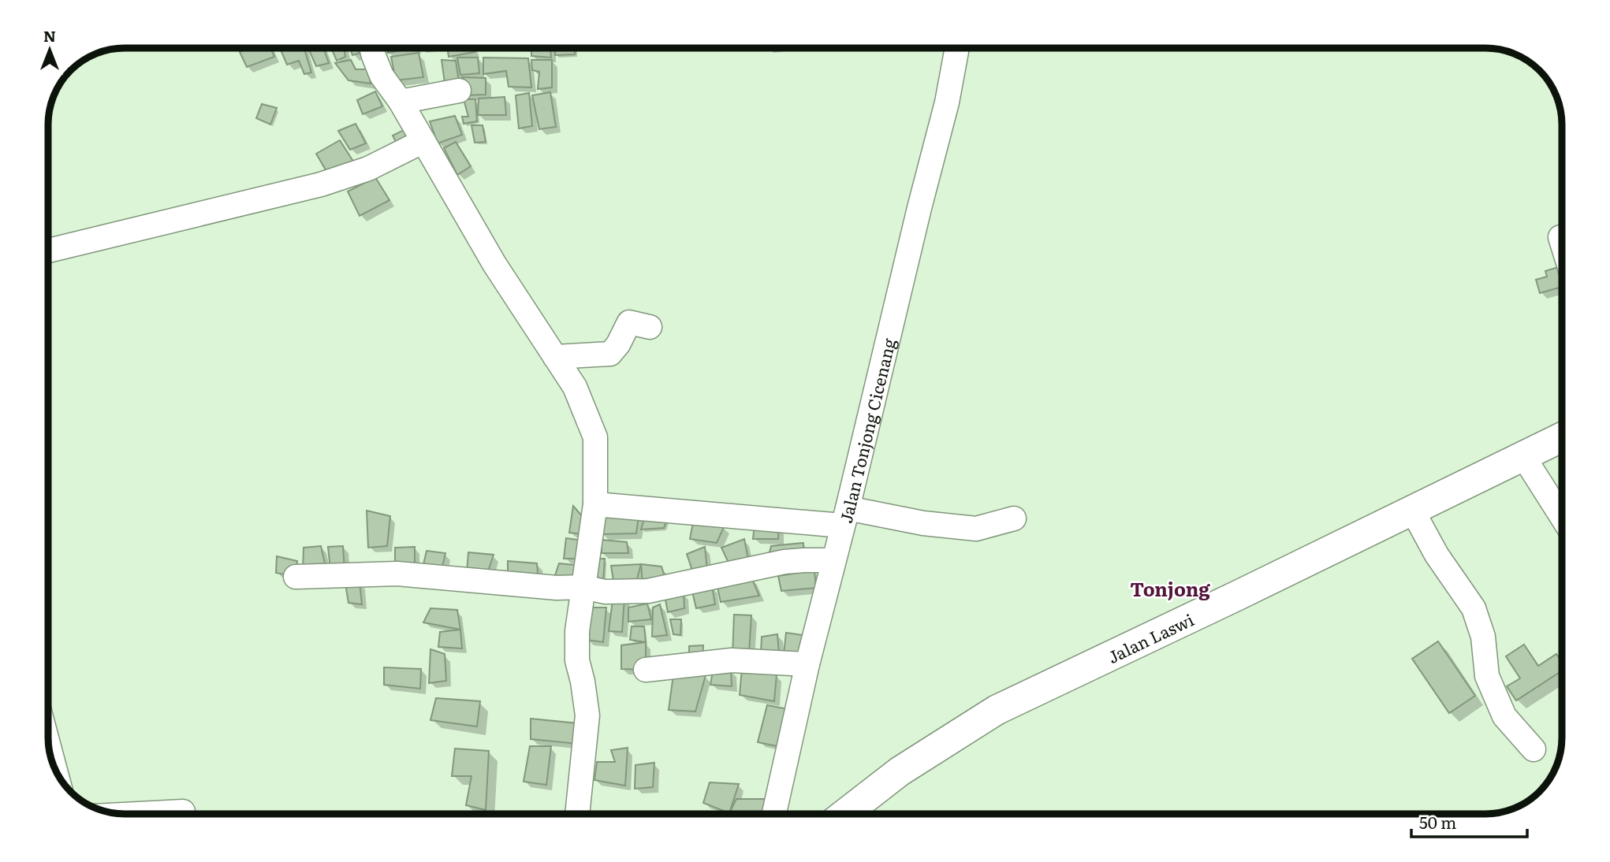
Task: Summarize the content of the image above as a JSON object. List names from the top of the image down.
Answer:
{
  "streets": {
    "main road": ["Jalan Laswi"],
    "street": ["Jalan Tonjong Cicenang"]
  },
  "districts": ["Tonjong"],
  "scale_bar": "50 m",
  "north": "top"
}
